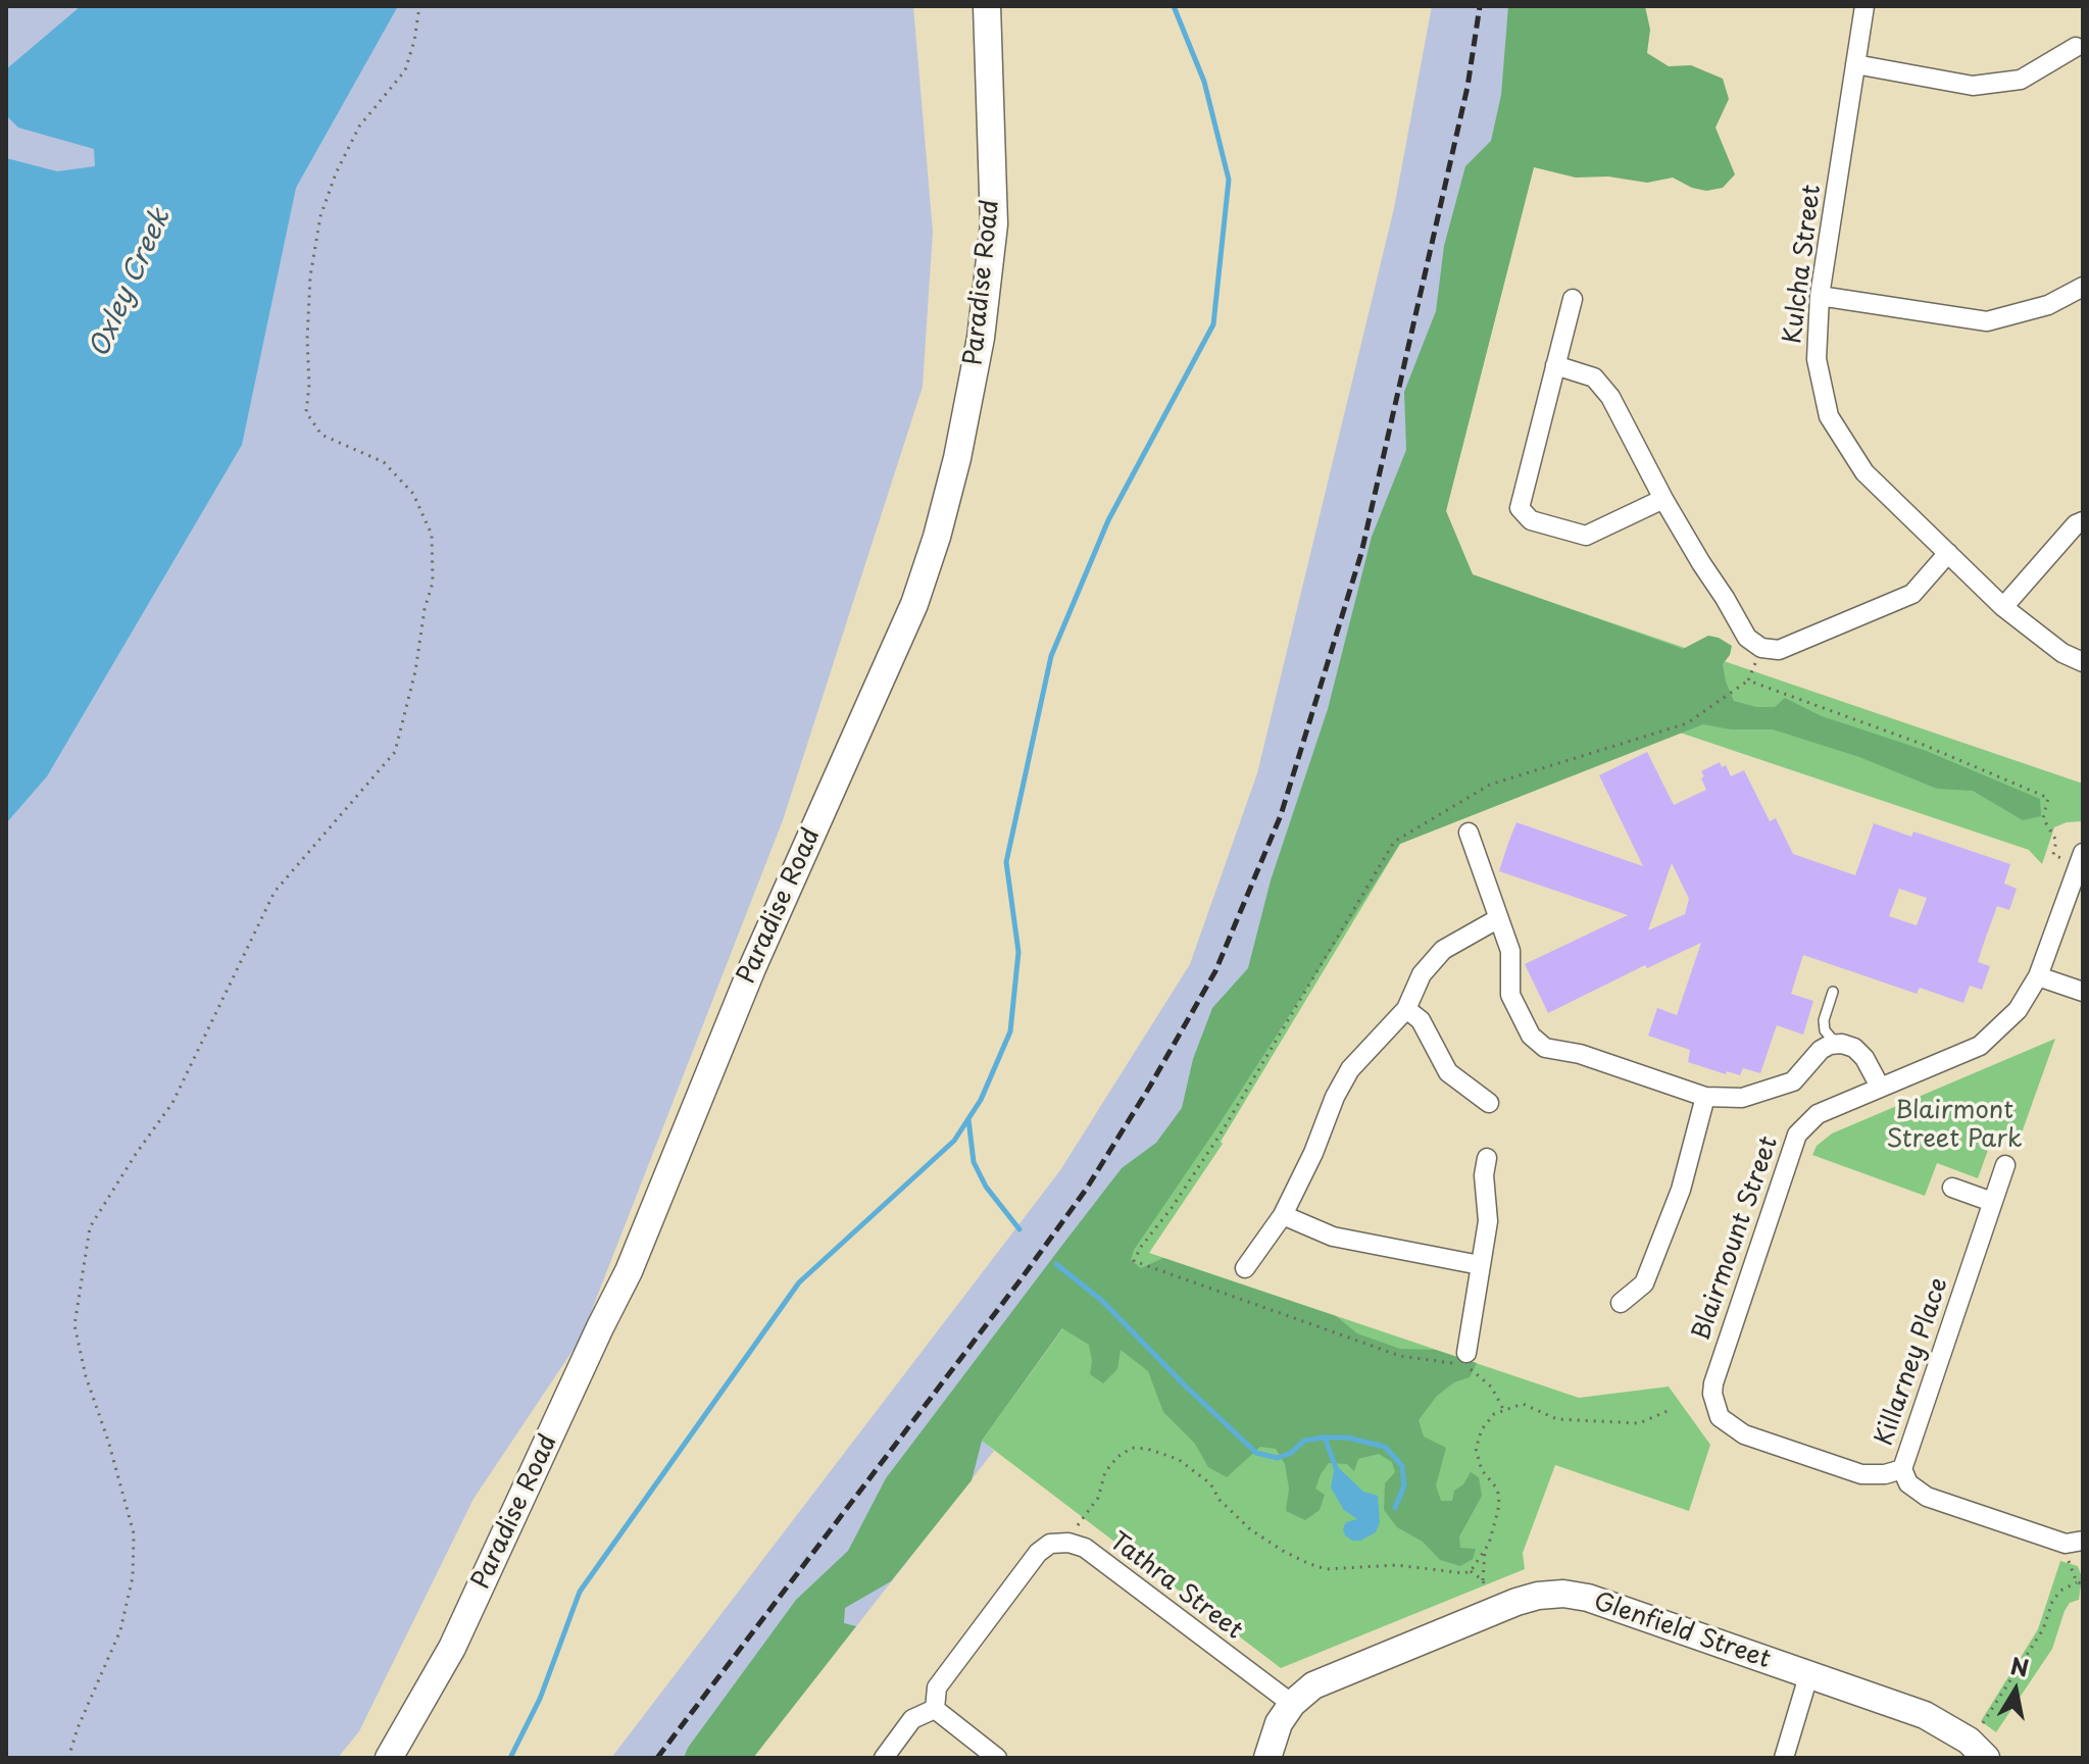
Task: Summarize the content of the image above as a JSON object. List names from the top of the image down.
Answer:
{
  "streets": {
    "street": [
      "Kulcha Street",
      "Paradise Road",
      "Blairmount Street",
      "Killarney Place",
      "Tathra Street",
      "Glenfield Street"
    ]
  },
  "crossings": [
    ["Blairmount Street", "Killarney Place"],
    ["Tathra Street", "Glenfield Street"]
  ],
  "water": ["Oxley Creek"],
  "parks": ["Blairmont Street Park"],
  "north": "top"
}
